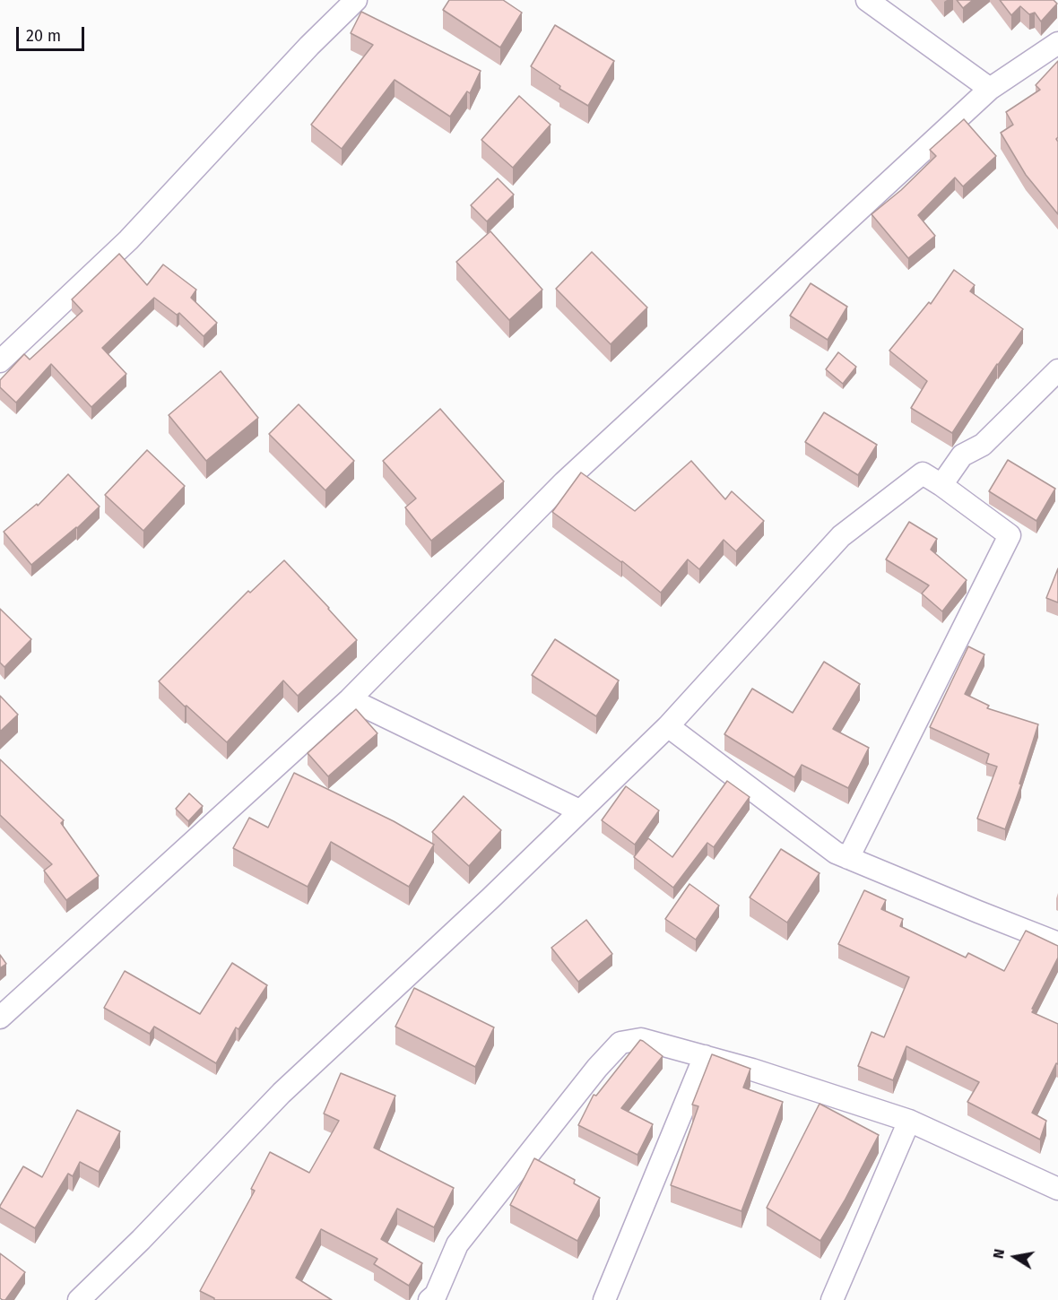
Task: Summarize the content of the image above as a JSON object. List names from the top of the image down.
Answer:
{
  "scale_bar": "20 m",
  "north": "left"
}
